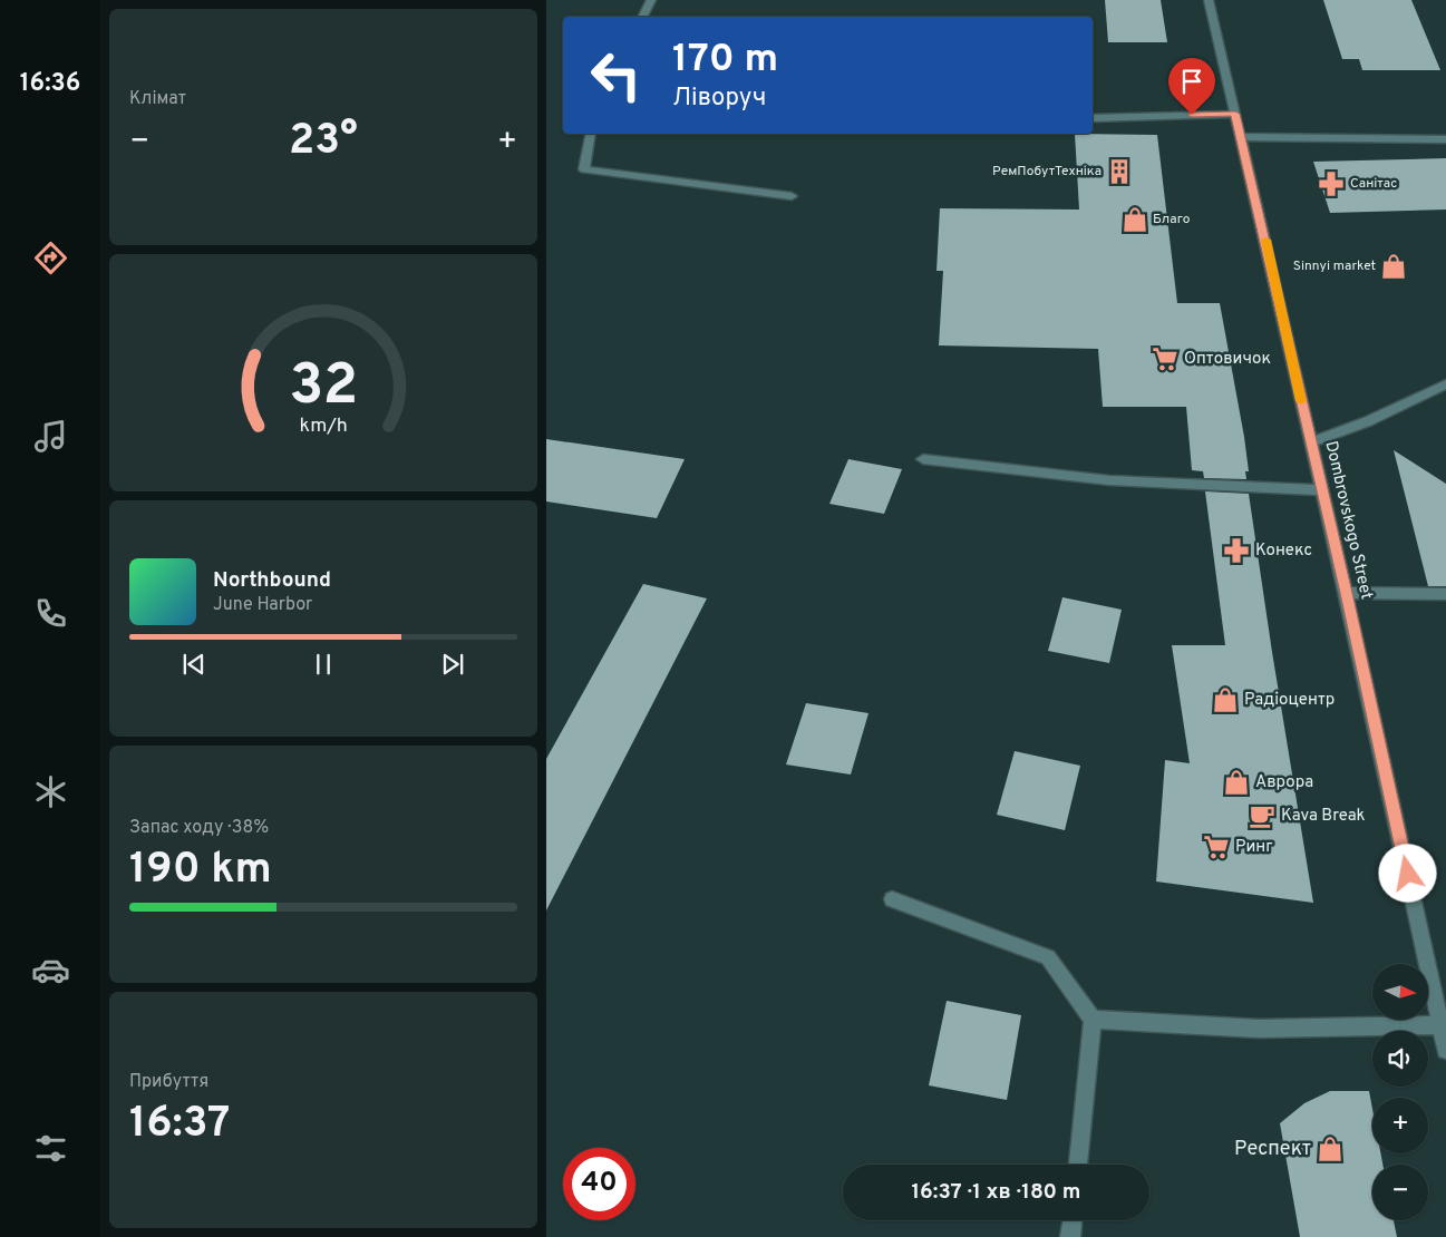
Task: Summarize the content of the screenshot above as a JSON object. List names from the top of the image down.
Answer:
{
  "streets": {
    "street": ["Dombrovskogo Street"]
  },
  "places": {
    "building": ["РемПобутТехніка"],
    "pharmacy": ["Санітас", "Конекс"],
    "shop": [
      "Благо",
      "Sinnyi market",
      "Радіоцентр",
      "Аврора",
      "Респект"
    ],
    "supermarket": ["Оптовичок", "Ринг"],
    "cafe": ["Kava Break"]
  },
  "north": "right",
  "page": {
    "tabs": "16:36",
    "tile": [
      "Клімат",
      ["Запас ходу · 38%", "190 km"],
      ["Прибуття", "16:37"]
    ],
    "turn": ["170 m", "Ліворуч"],
    "heat": ["−", "23°", "+"],
    "song": ["Northbound", "June Harbor"],
    "map_buttons": ["+", "−"],
    "limit": "40",
    "trip": "16:37 · 1 хв · 180 m",
    "gauge": ["32", "km/h"]
  }
}
